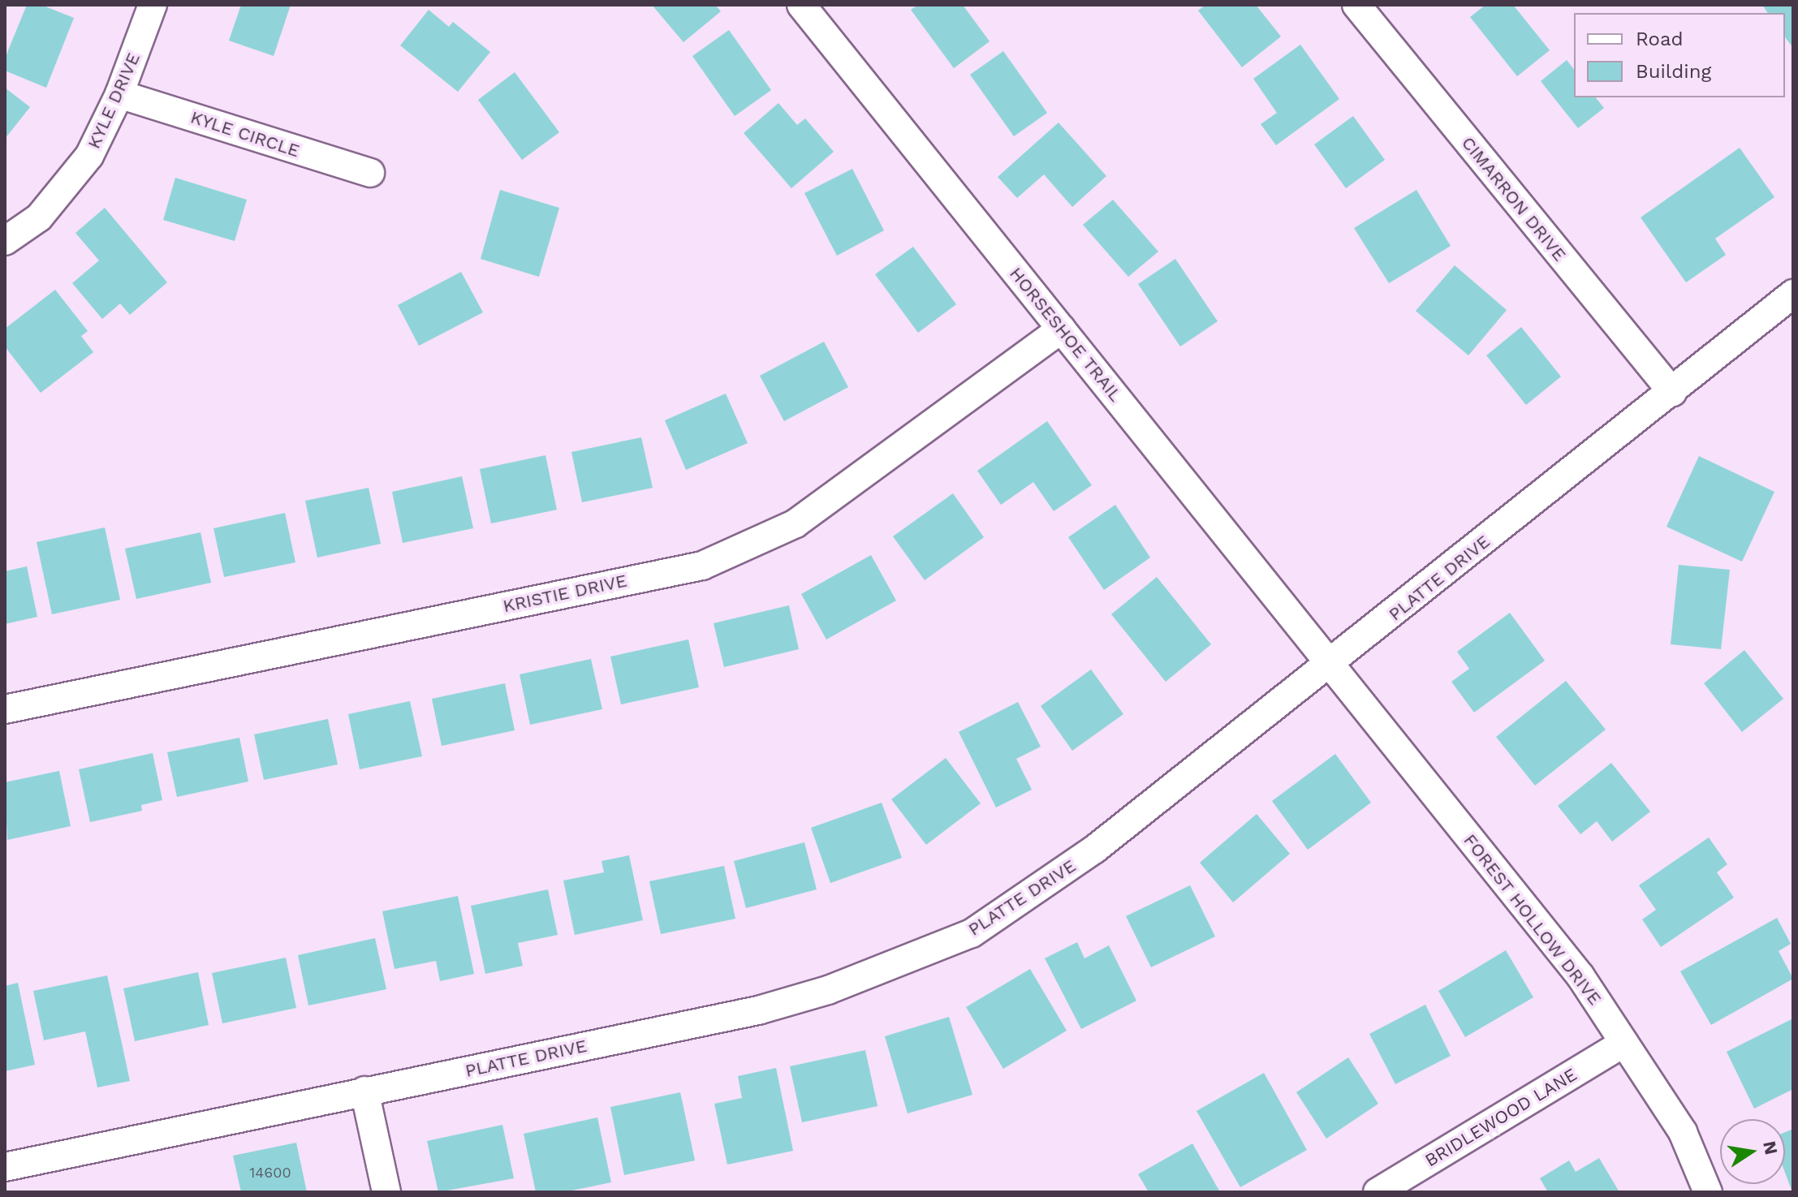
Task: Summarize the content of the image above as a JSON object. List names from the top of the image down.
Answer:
{
  "streets": {
    "street": [
      "KYLE DRIVE",
      "KYLE CIRCLE",
      "CIMARRON DRIVE",
      "HORSESHOE TRAIL",
      "PLATTE DRIVE",
      "KRISTIE DRIVE",
      "FOREST HOLLOW DRIVE",
      "BRIDLEWOOD LANE"
    ]
  },
  "crossings": [
    ["KYLE DRIVE", "KYLE CIRCLE"],
    ["CIMARRON DRIVE", "PLATTE DRIVE"],
    ["HORSESHOE TRAIL", "PLATTE DRIVE"],
    ["HORSESHOE TRAIL", "KRISTIE DRIVE"],
    ["HORSESHOE TRAIL", "FOREST HOLLOW DRIVE"],
    ["PLATTE DRIVE", "FOREST HOLLOW DRIVE"],
    ["FOREST HOLLOW DRIVE", "BRIDLEWOOD LANE"]
  ],
  "house_numbers": ["14600"],
  "legend": ["Road", "Building"],
  "north": "right"
}
